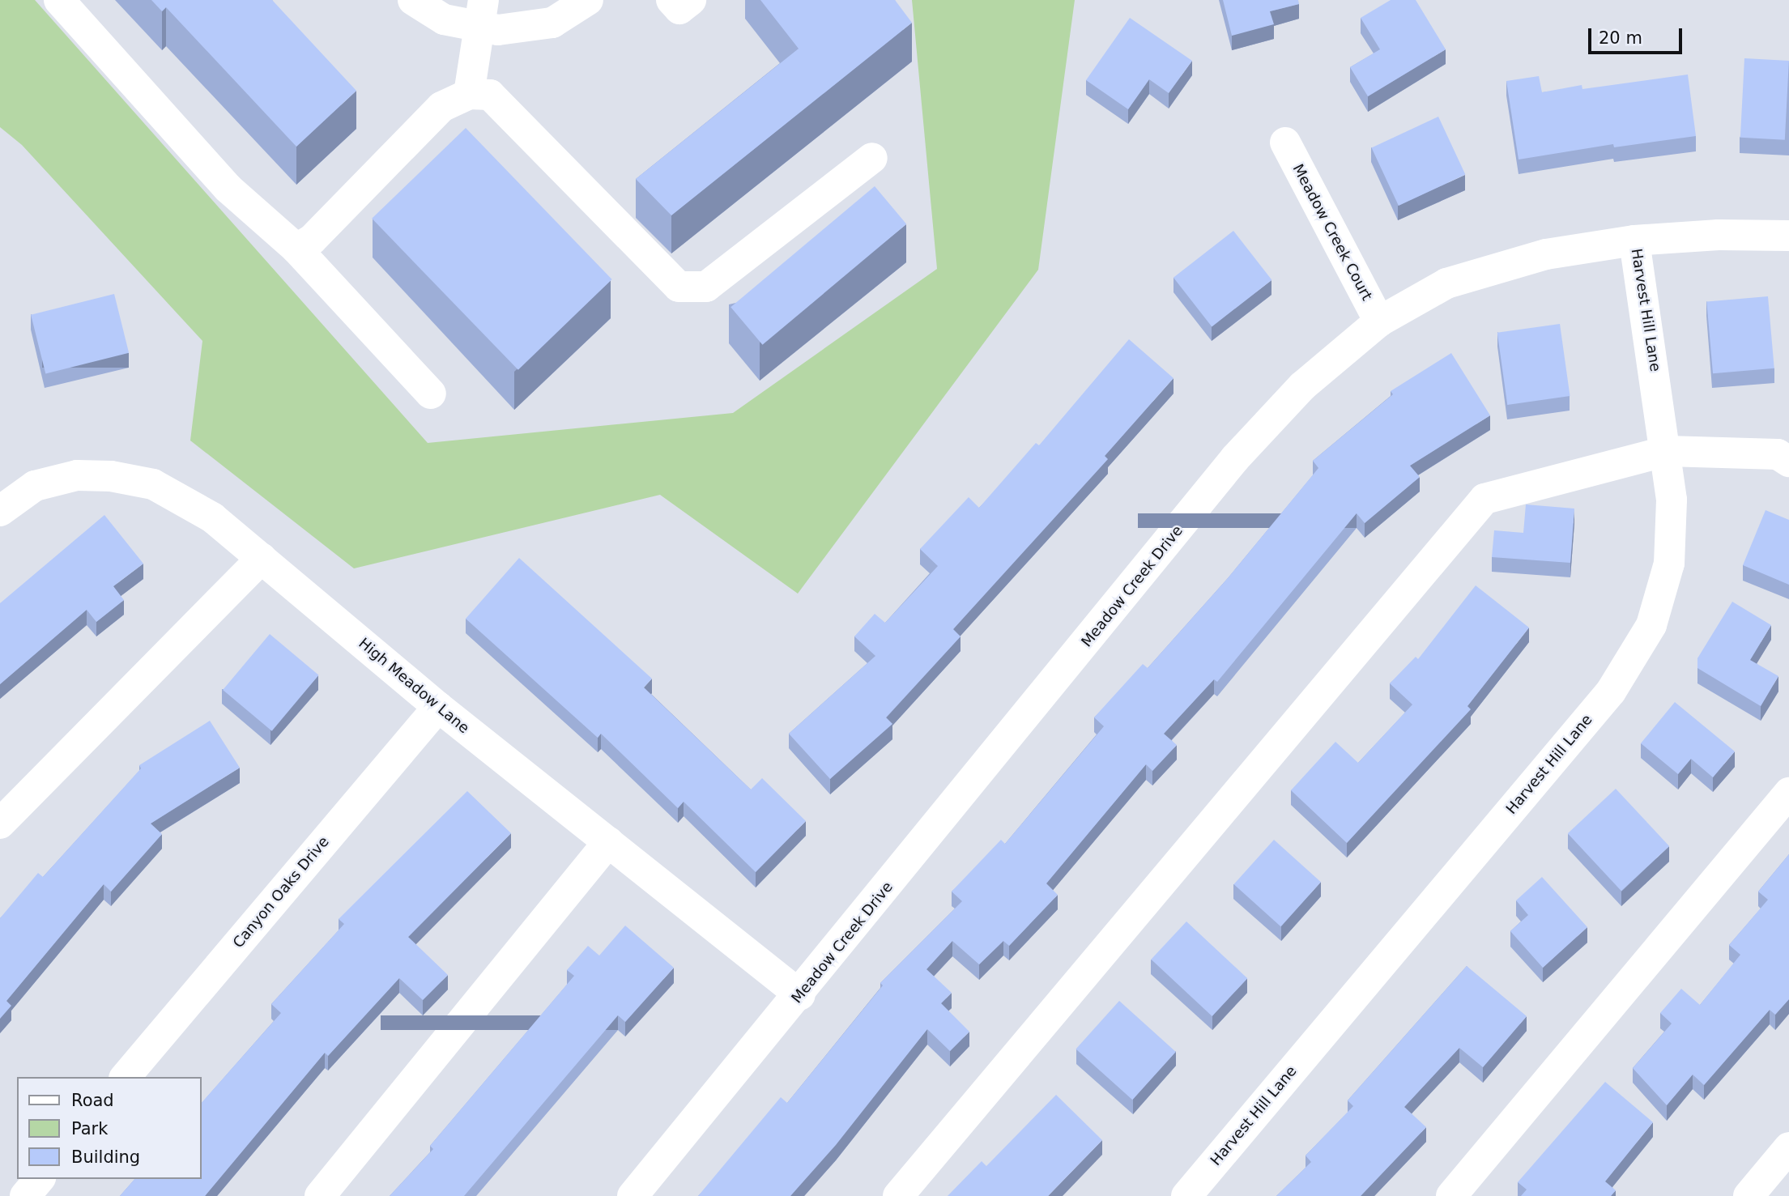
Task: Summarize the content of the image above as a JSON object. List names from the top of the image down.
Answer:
{
  "streets": {
    "street": [
      "Meadow Creek Court",
      "Harvest Hill Lane",
      "Meadow Creek Drive",
      "High Meadow Lane",
      "Canyon Oaks Drive"
    ]
  },
  "crossings": [
    ["Meadow Creek Court", "Meadow Creek Drive"],
    ["Harvest Hill Lane", "Meadow Creek Drive"],
    ["Meadow Creek Drive", "High Meadow Lane"],
    ["High Meadow Lane", "Canyon Oaks Drive"]
  ],
  "legend": ["Road", "Park", "Building"],
  "scale_bar": "20 m"
}
